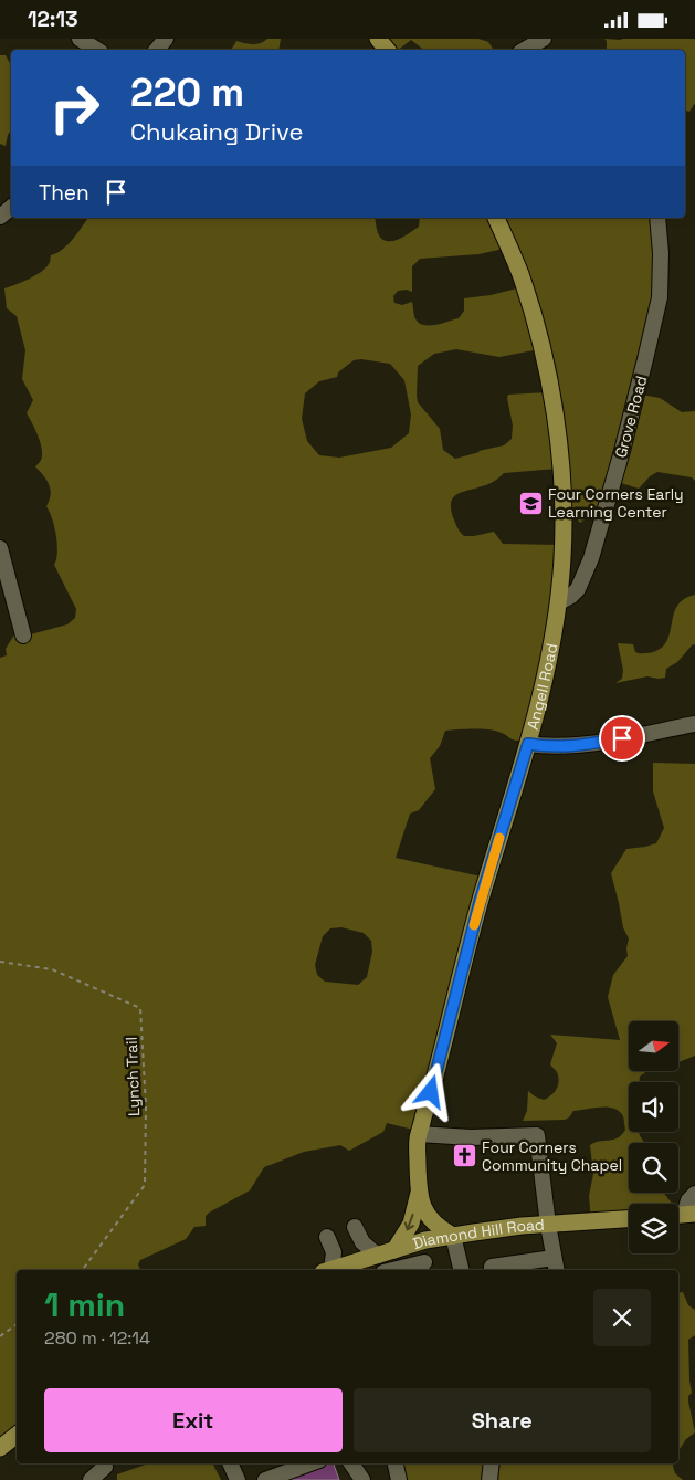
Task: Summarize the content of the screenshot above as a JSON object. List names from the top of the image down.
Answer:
{
  "streets": {
    "main road": ["Angell Road", "Diamond Hill Road"],
    "street": ["Grove Road"],
    "path": ["Lynch Trail"]
  },
  "crossings": [
    ["Grove Road", "Angell Road"],
    ["Angell Road", "Diamond Hill Road"]
  ],
  "places": {
    "school or university": ["Four Corners Early Learning Center"],
    "church": ["Four Corners Community Chapel"]
  },
  "north": "right",
  "page": {
    "status": "12:13",
    "turn": ["220 m", "Chukaing Drive"],
    "then": "Then",
    "heading": ["1 min", "280 m · 12:14"],
    "buttons": ["Exit", "Share"]
  }
}
